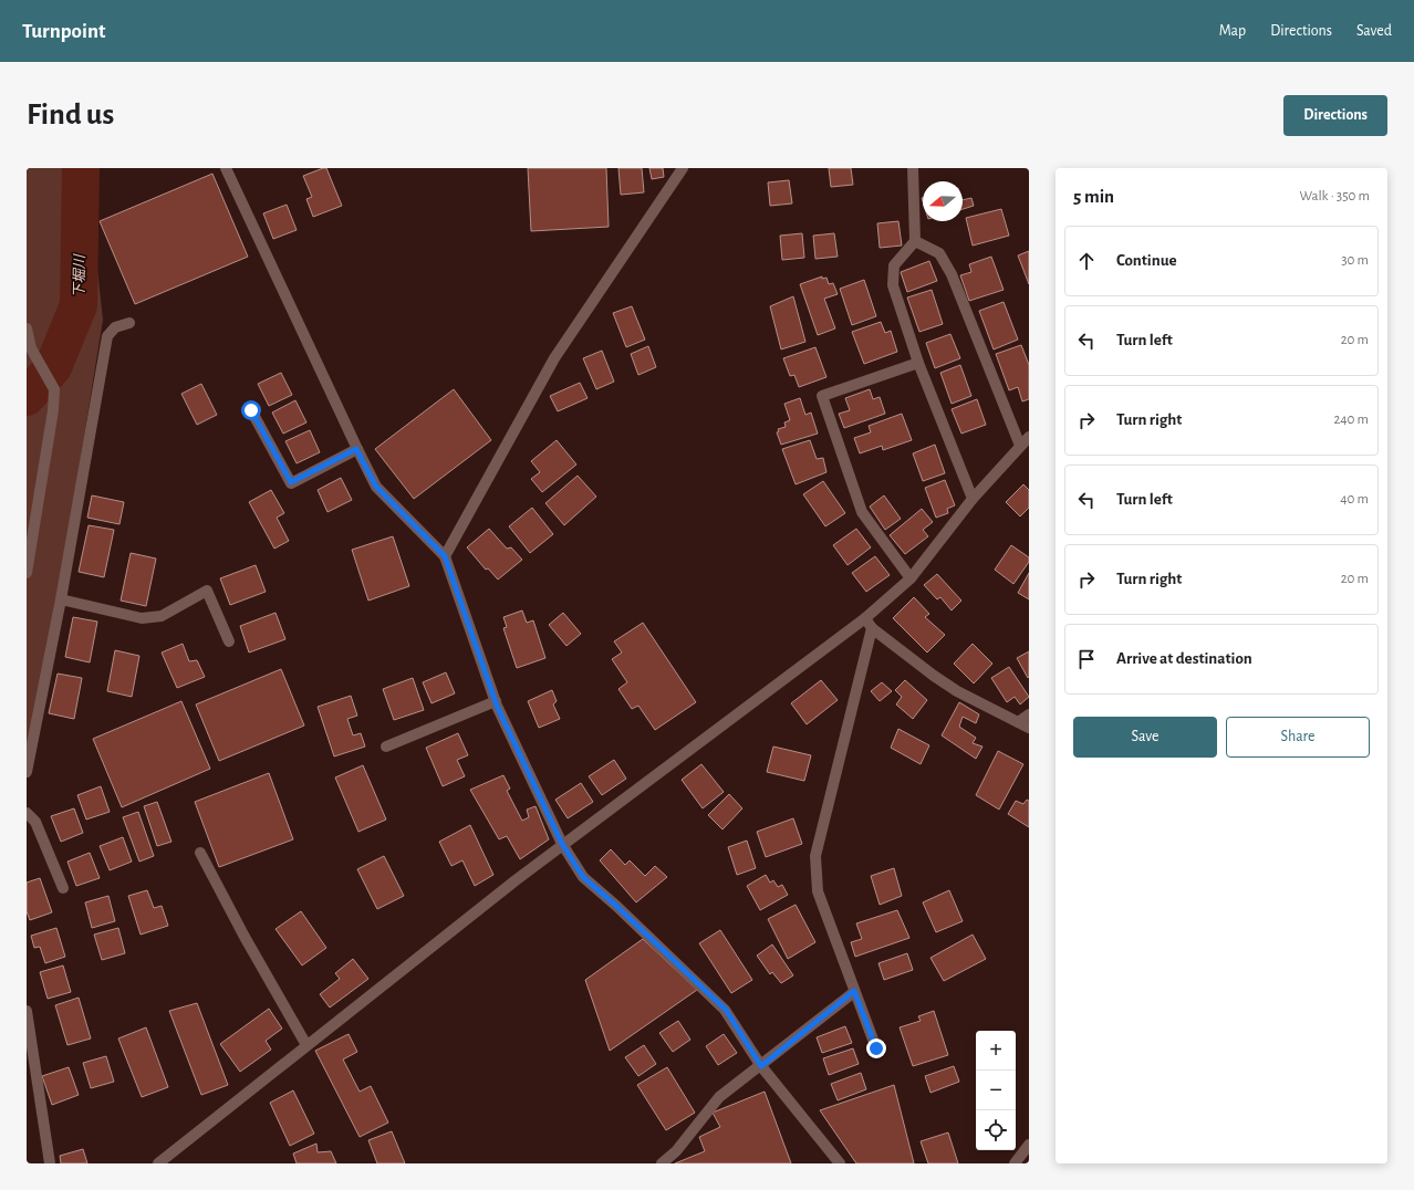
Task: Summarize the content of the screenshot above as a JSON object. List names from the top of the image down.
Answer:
{
  "water": ["下堀川"],
  "north": "left",
  "page": {
    "header": "Turnpoint",
    "nav": ["Map", "Directions", "Saved"],
    "buttons": [
      "Directions",
      ["Save", "Share"]
    ],
    "title": "Find us",
    "heading": ["5 min", "Walk · 350 m"],
    "list": [
      ["Continue", "30 m"],
      ["Turn left", "20 m"],
      ["Turn right", "240 m"],
      ["Turn left", "40 m"],
      ["Turn right", "20 m"],
      "Arrive at destination"
    ],
    "map_buttons": ["+", "−"]
  }
}
